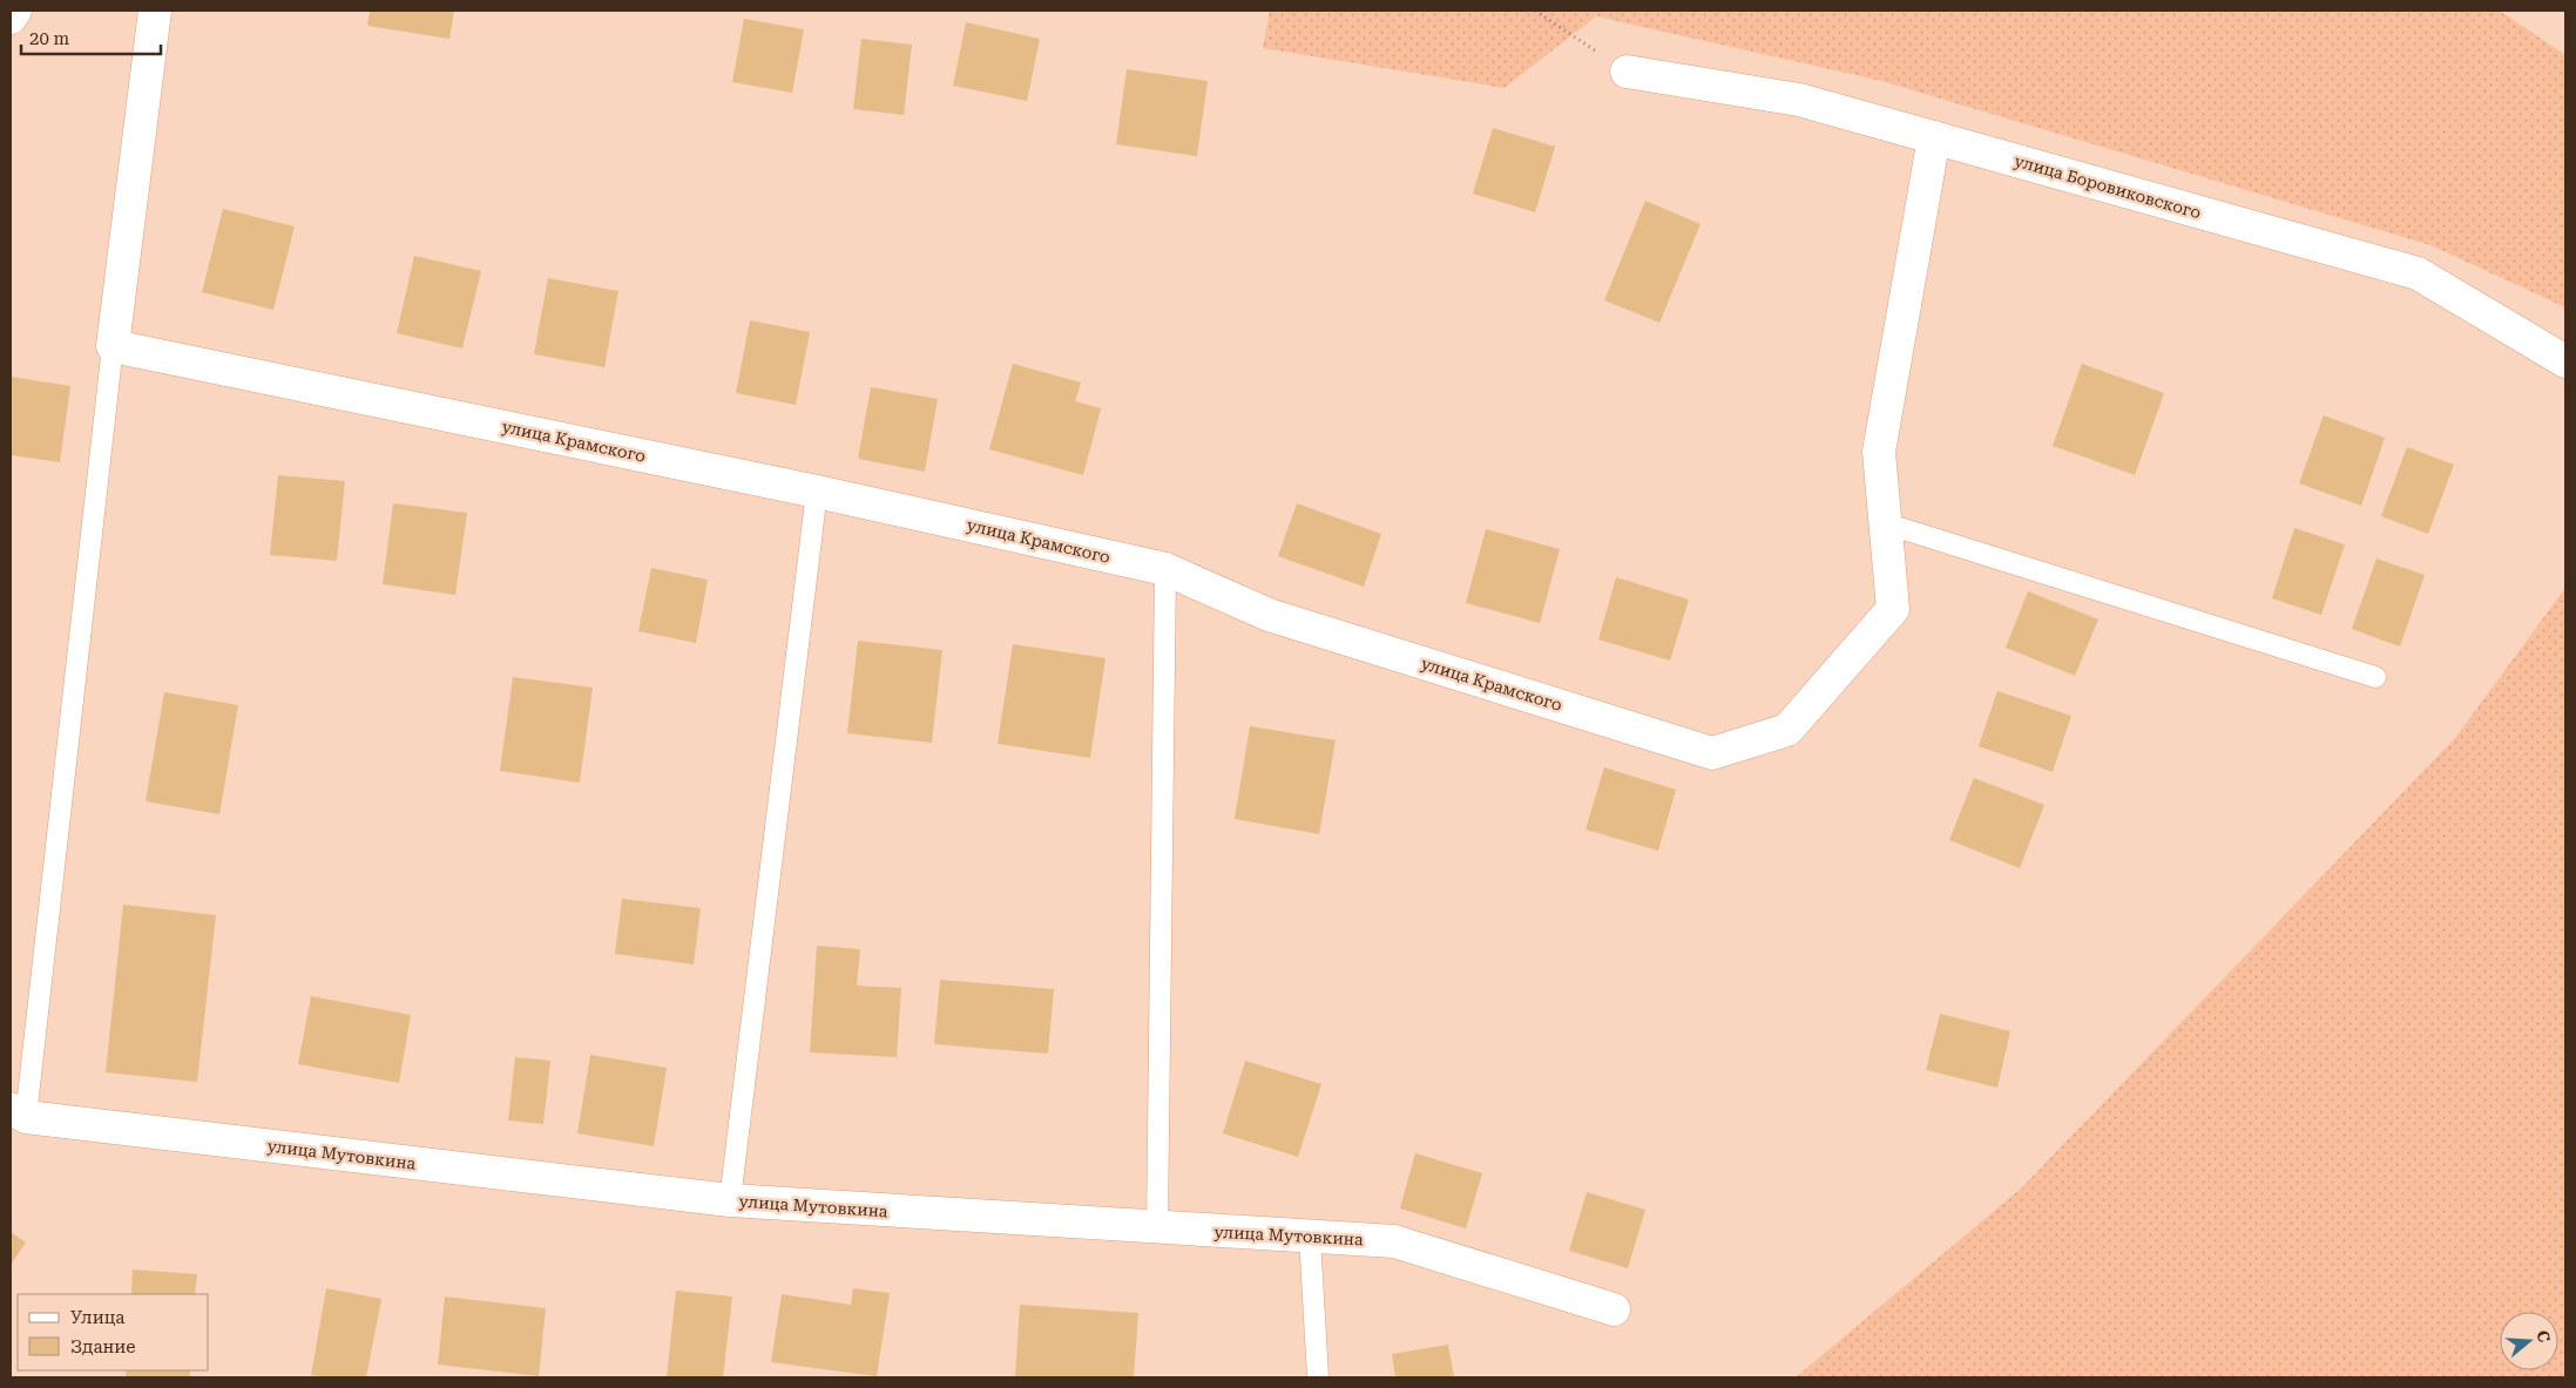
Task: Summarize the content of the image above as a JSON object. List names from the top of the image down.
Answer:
{
  "streets": {
    "street": ["улица Боровиковского", "улица Крамского", "улица Мутовкина"]
  },
  "legend": ["Улица", "Здание"],
  "scale_bar": "20 m",
  "north": "right"
}
